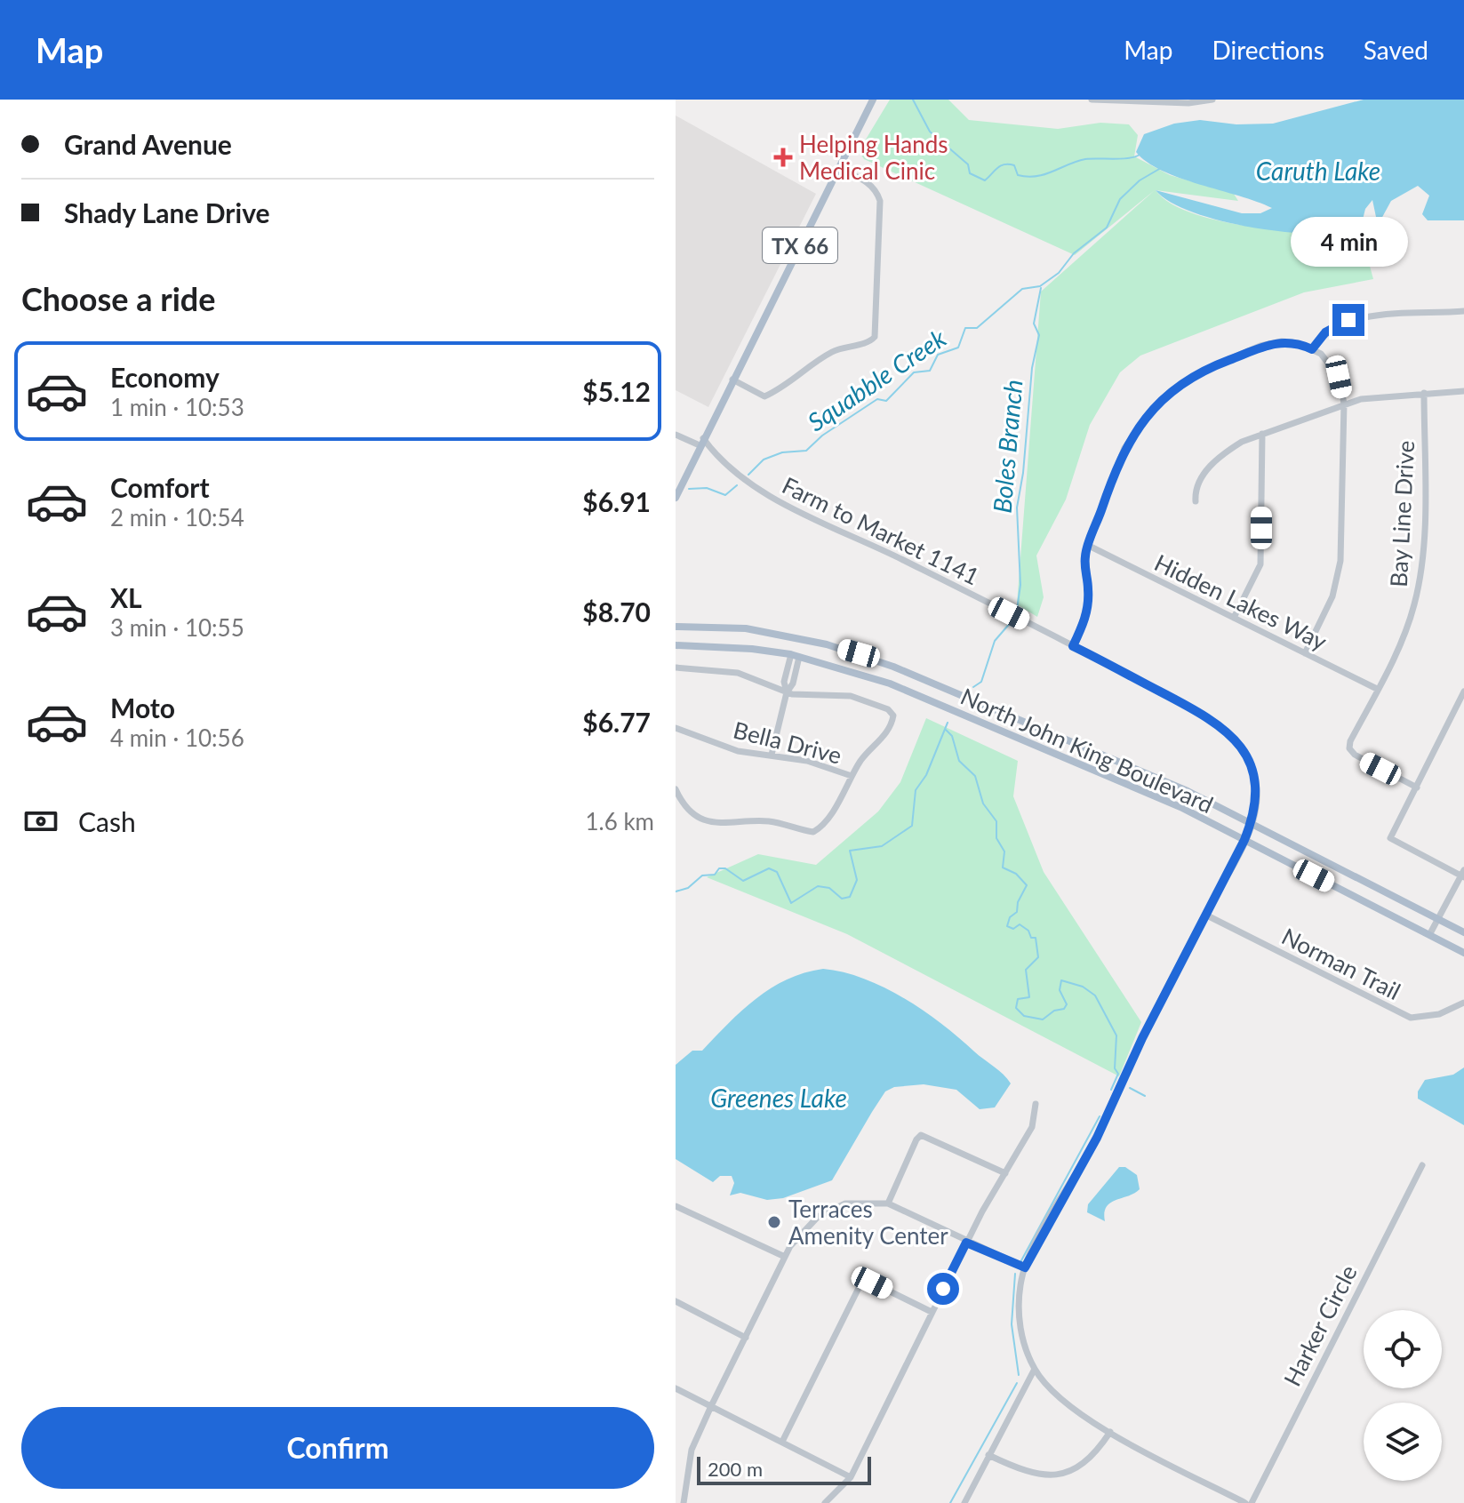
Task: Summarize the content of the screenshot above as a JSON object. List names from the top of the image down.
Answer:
{
  "streets": {
    "main road": ["TX 66", "North John King Boulevard"],
    "street": [
      "Bay Line Drive",
      "Farm to Market 1141",
      "Hidden Lakes Way",
      "Bella Drive",
      "Norman Trail",
      "Harker Circle"
    ]
  },
  "crossings": [
    ["TX 66", "Farm to Market 1141"],
    ["Bay Line Drive", "Hidden Lakes Way"],
    ["Farm to Market 1141", "North John King Boulevard"],
    ["Farm to Market 1141", "Norman Trail"]
  ],
  "water": [
    "Caruth Lake",
    "Squabble Creek",
    "Boles Branch",
    "Greenes Lake"
  ],
  "places": {
    "health": ["Helping Hands Medical Cinic"],
    "other": ["Terraces Amenity Center"]
  },
  "scale_bar": "200 m",
  "page": {
    "header": "Map",
    "nav": ["Map", "Directions", "Saved"],
    "banner": ["Grand Avenue", "Shady Lane Drive"],
    "bubble": "4 min",
    "heading": "Choose a ride",
    "list": [
      {
        "name": "Economy",
        "note": "1 min · 10:53",
        "value": "$5.12"
      },
      {
        "name": "Comfort",
        "note": "2 min · 10:54",
        "value": "$6.91"
      },
      {
        "name": "XL",
        "note": "3 min · 10:55",
        "value": "$8.70"
      },
      {
        "name": "Moto",
        "note": "4 min · 10:56",
        "value": "$6.77"
      }
    ],
    "pay": ["Cash", "1.6 km"],
    "buttons": "Confirm",
    "scale": "200 m"
  }
}
